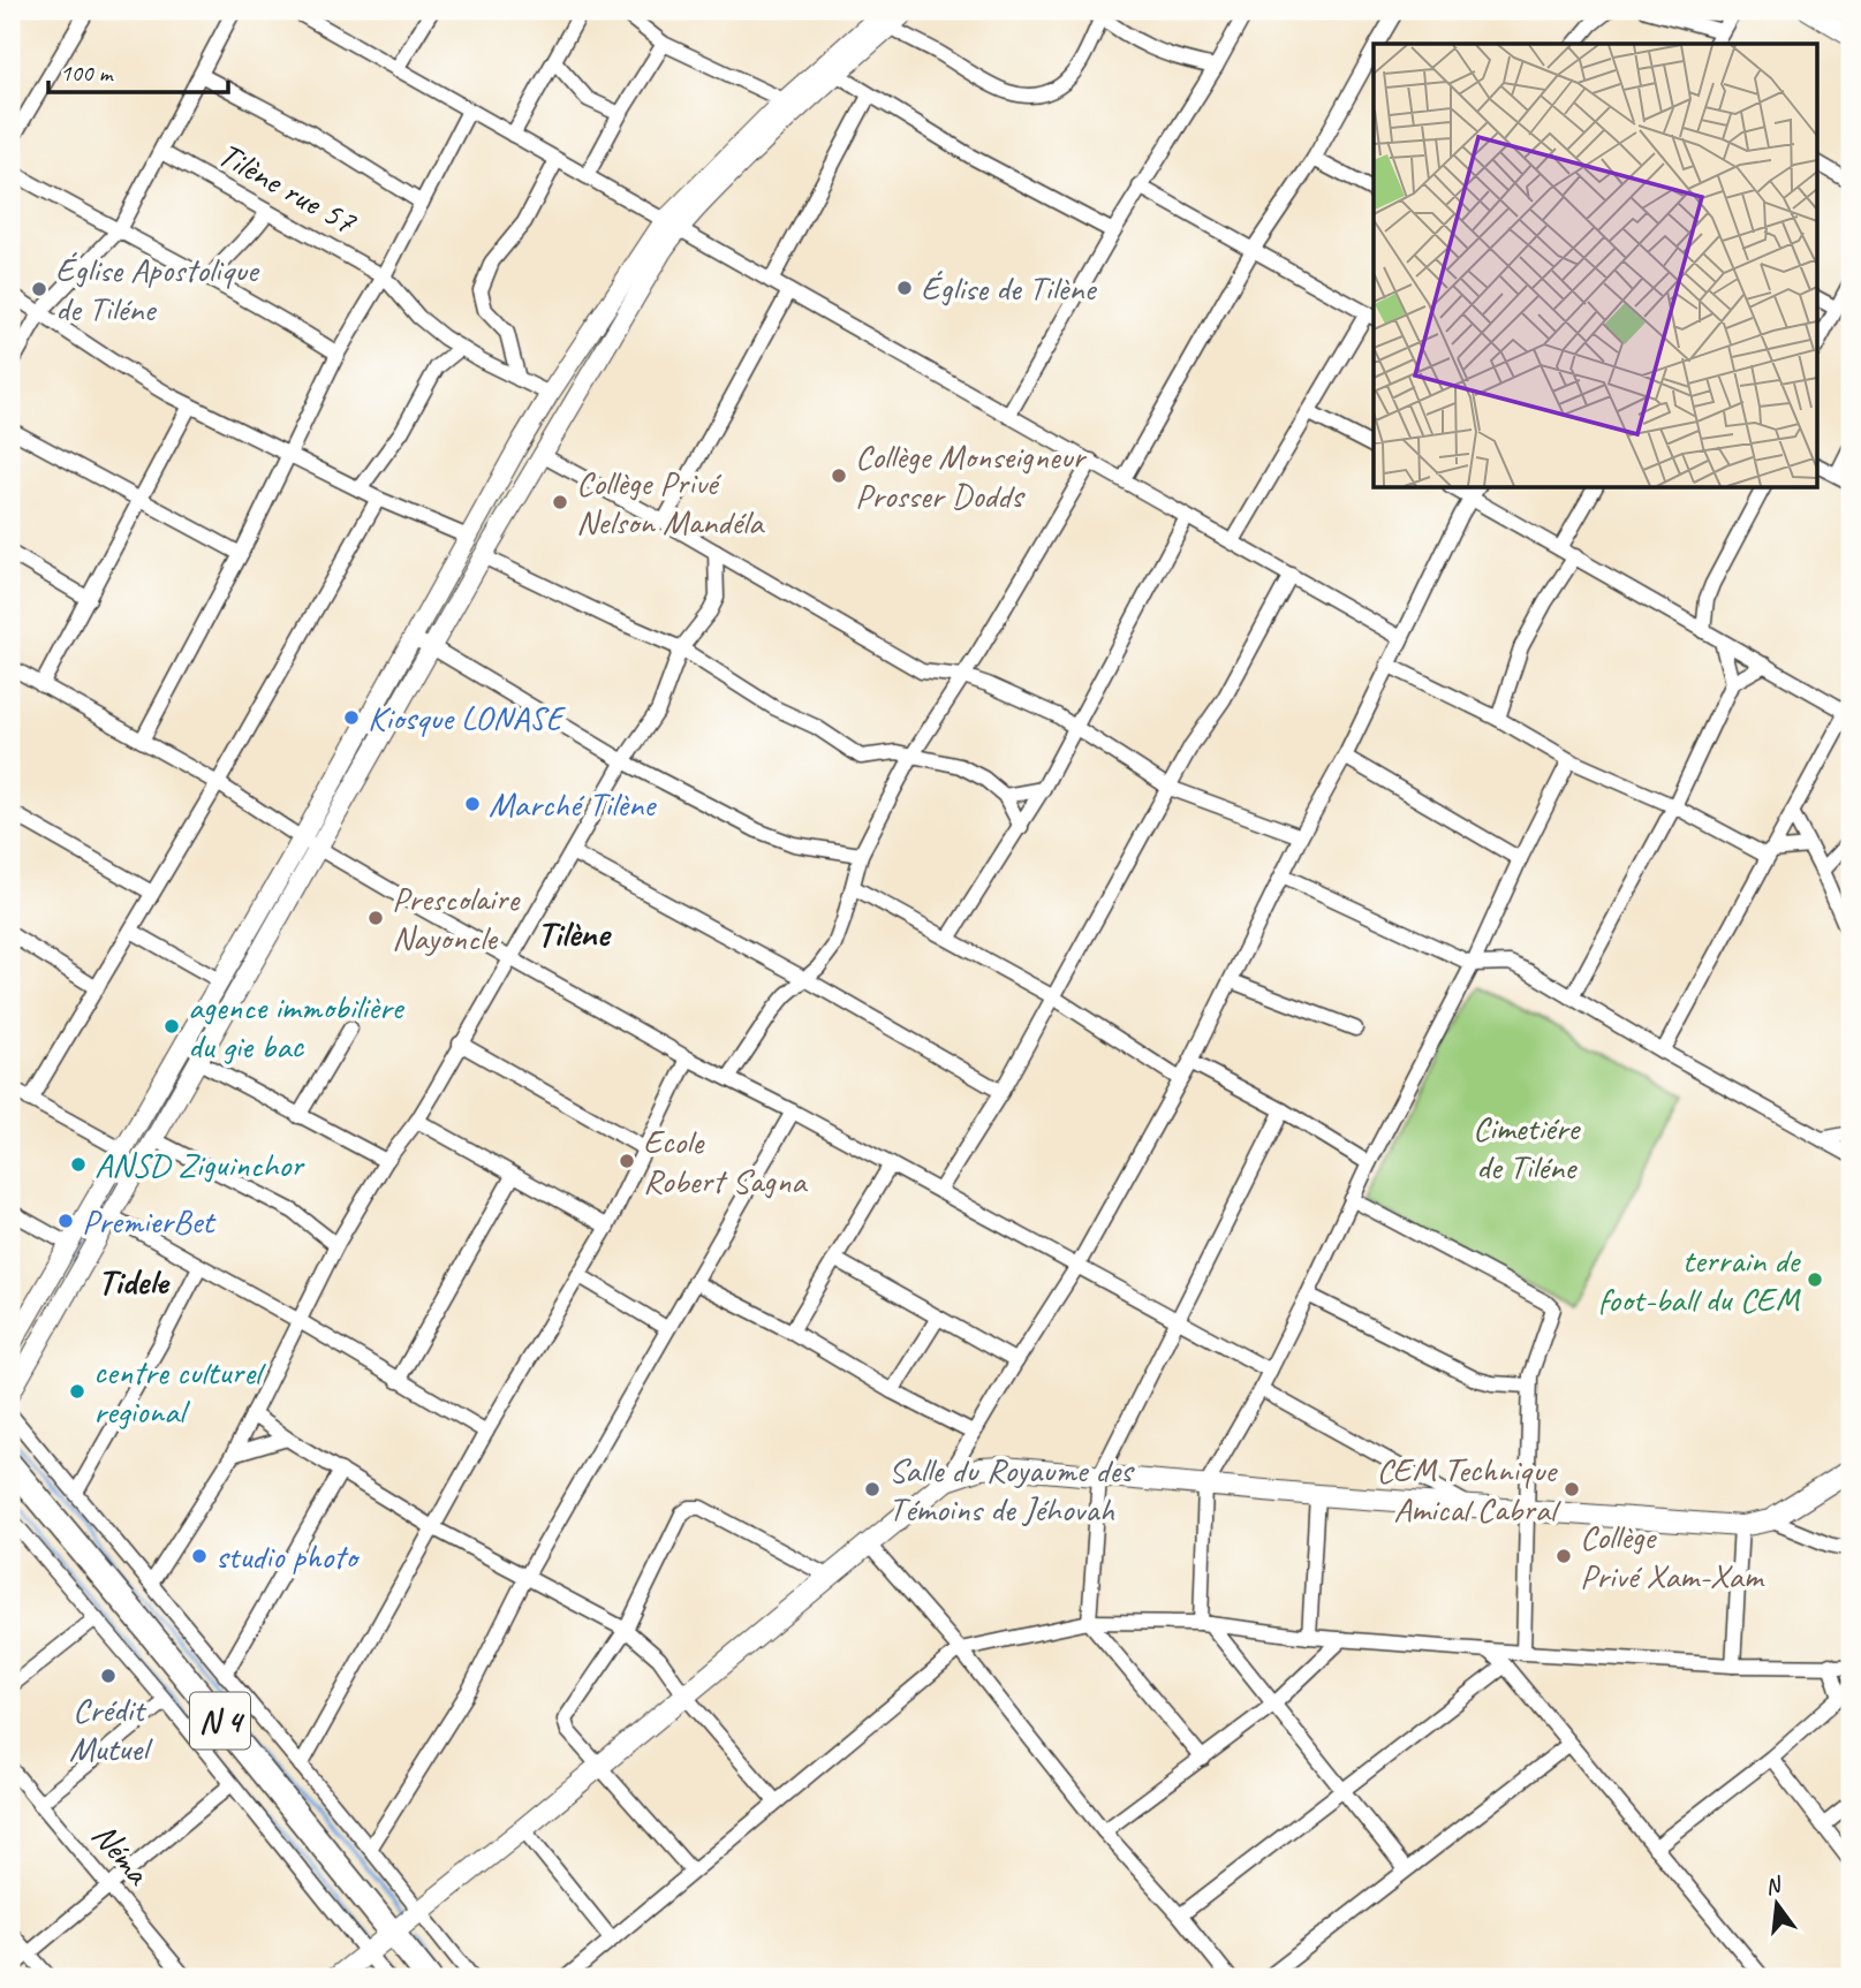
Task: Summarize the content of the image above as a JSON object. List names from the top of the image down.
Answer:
{
  "streets": {
    "highway": ["N 4"],
    "street": ["Tilène rue 57", "Néma"]
  },
  "districts": ["Tilène", "Tidele"],
  "parks": ["Cimetiére de Tiléne"],
  "places": [
    "Église de Tilène",
    "Église Apostolique de Tiléne",
    "Collège Monseigneur Prosser Dodds",
    "Collège Privé Nelson Mandéla",
    "Kiosque LONASE",
    "Marché Tilène",
    "Prescolaire Nayoncle",
    "agence immobilière du gie bac",
    "Ecole Robert Sagna",
    "ANSD Ziguinchor",
    "PremierBet",
    "terrain de foot-ball du CEM",
    "centre culturel regional",
    "Salle du Royaume des Témoins de Jéhovah",
    "CEM Technique Amical Cabral",
    "studio photo",
    "Collège Privé Xam-Xam",
    "Crédit Mutuel"
  ],
  "scale_bar": "100 m",
  "north": "top"
}
